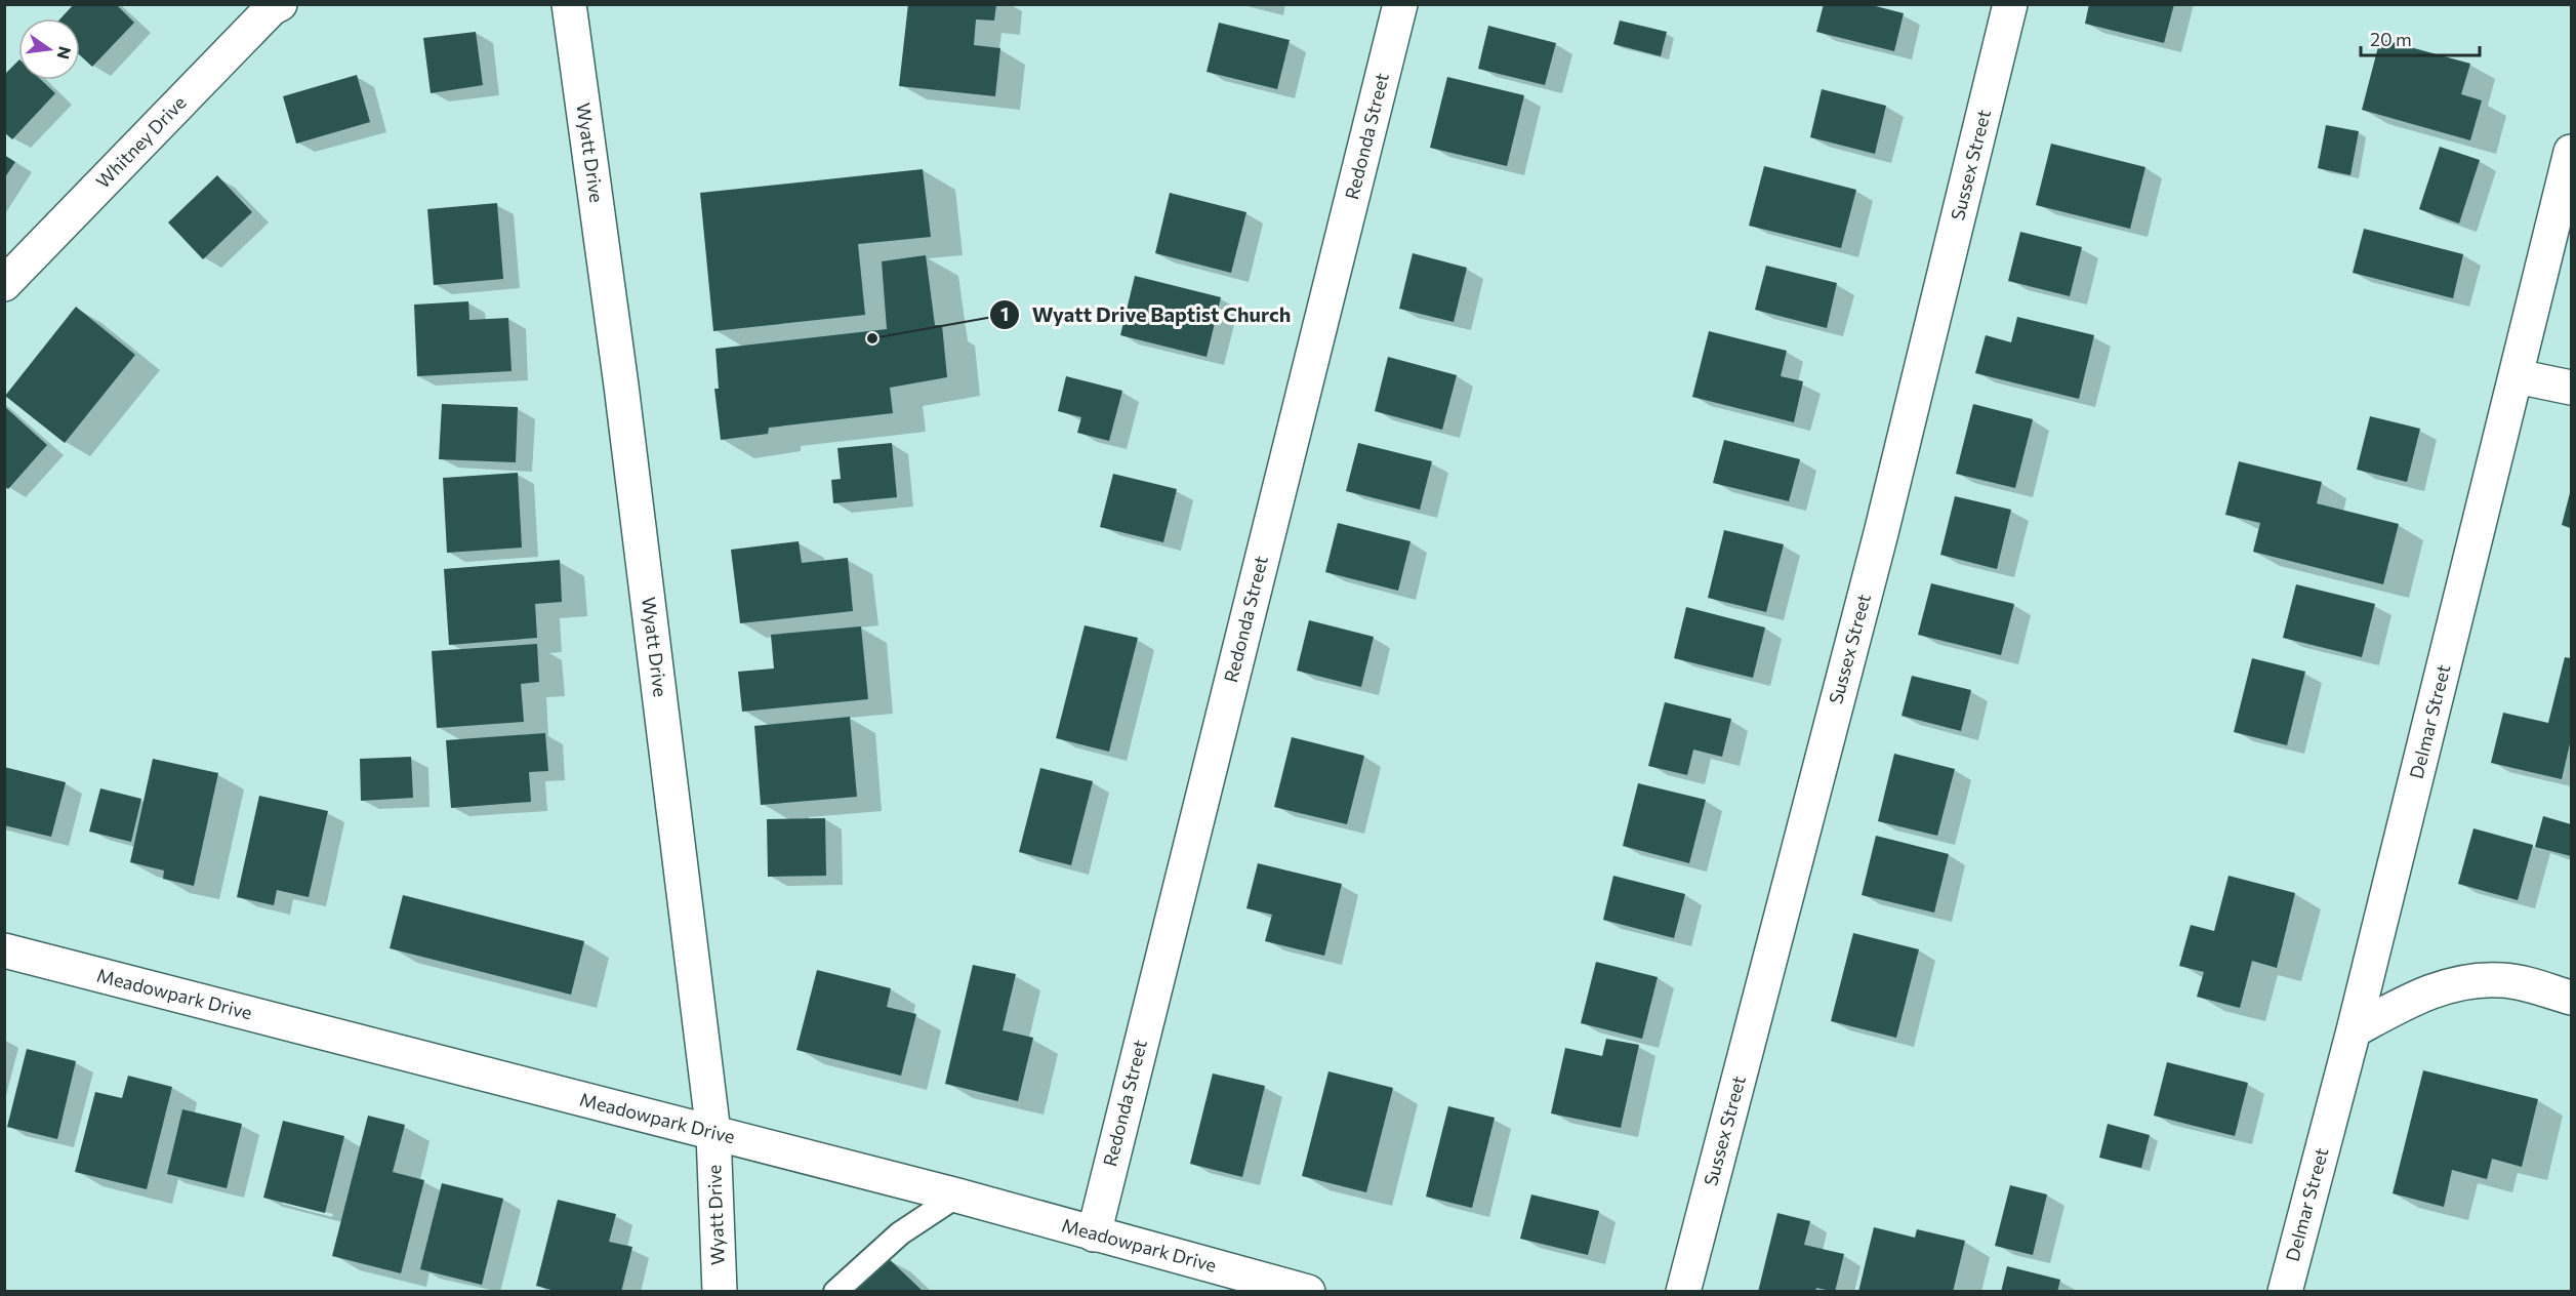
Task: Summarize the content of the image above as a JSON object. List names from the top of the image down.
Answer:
{
  "streets": {
    "street": [
      "Redonda Street",
      "Whitney Drive",
      "Wyatt Drive",
      "Sussex Street",
      "Delmar Street",
      "Meadowpark Drive"
    ]
  },
  "crossings": [
    ["Redonda Street", "Meadowpark Drive"],
    ["Wyatt Drive", "Meadowpark Drive"]
  ],
  "places": ["Wyatt Drive Baptist Church"],
  "scale_bar": "20 m",
  "north": "right"
}
